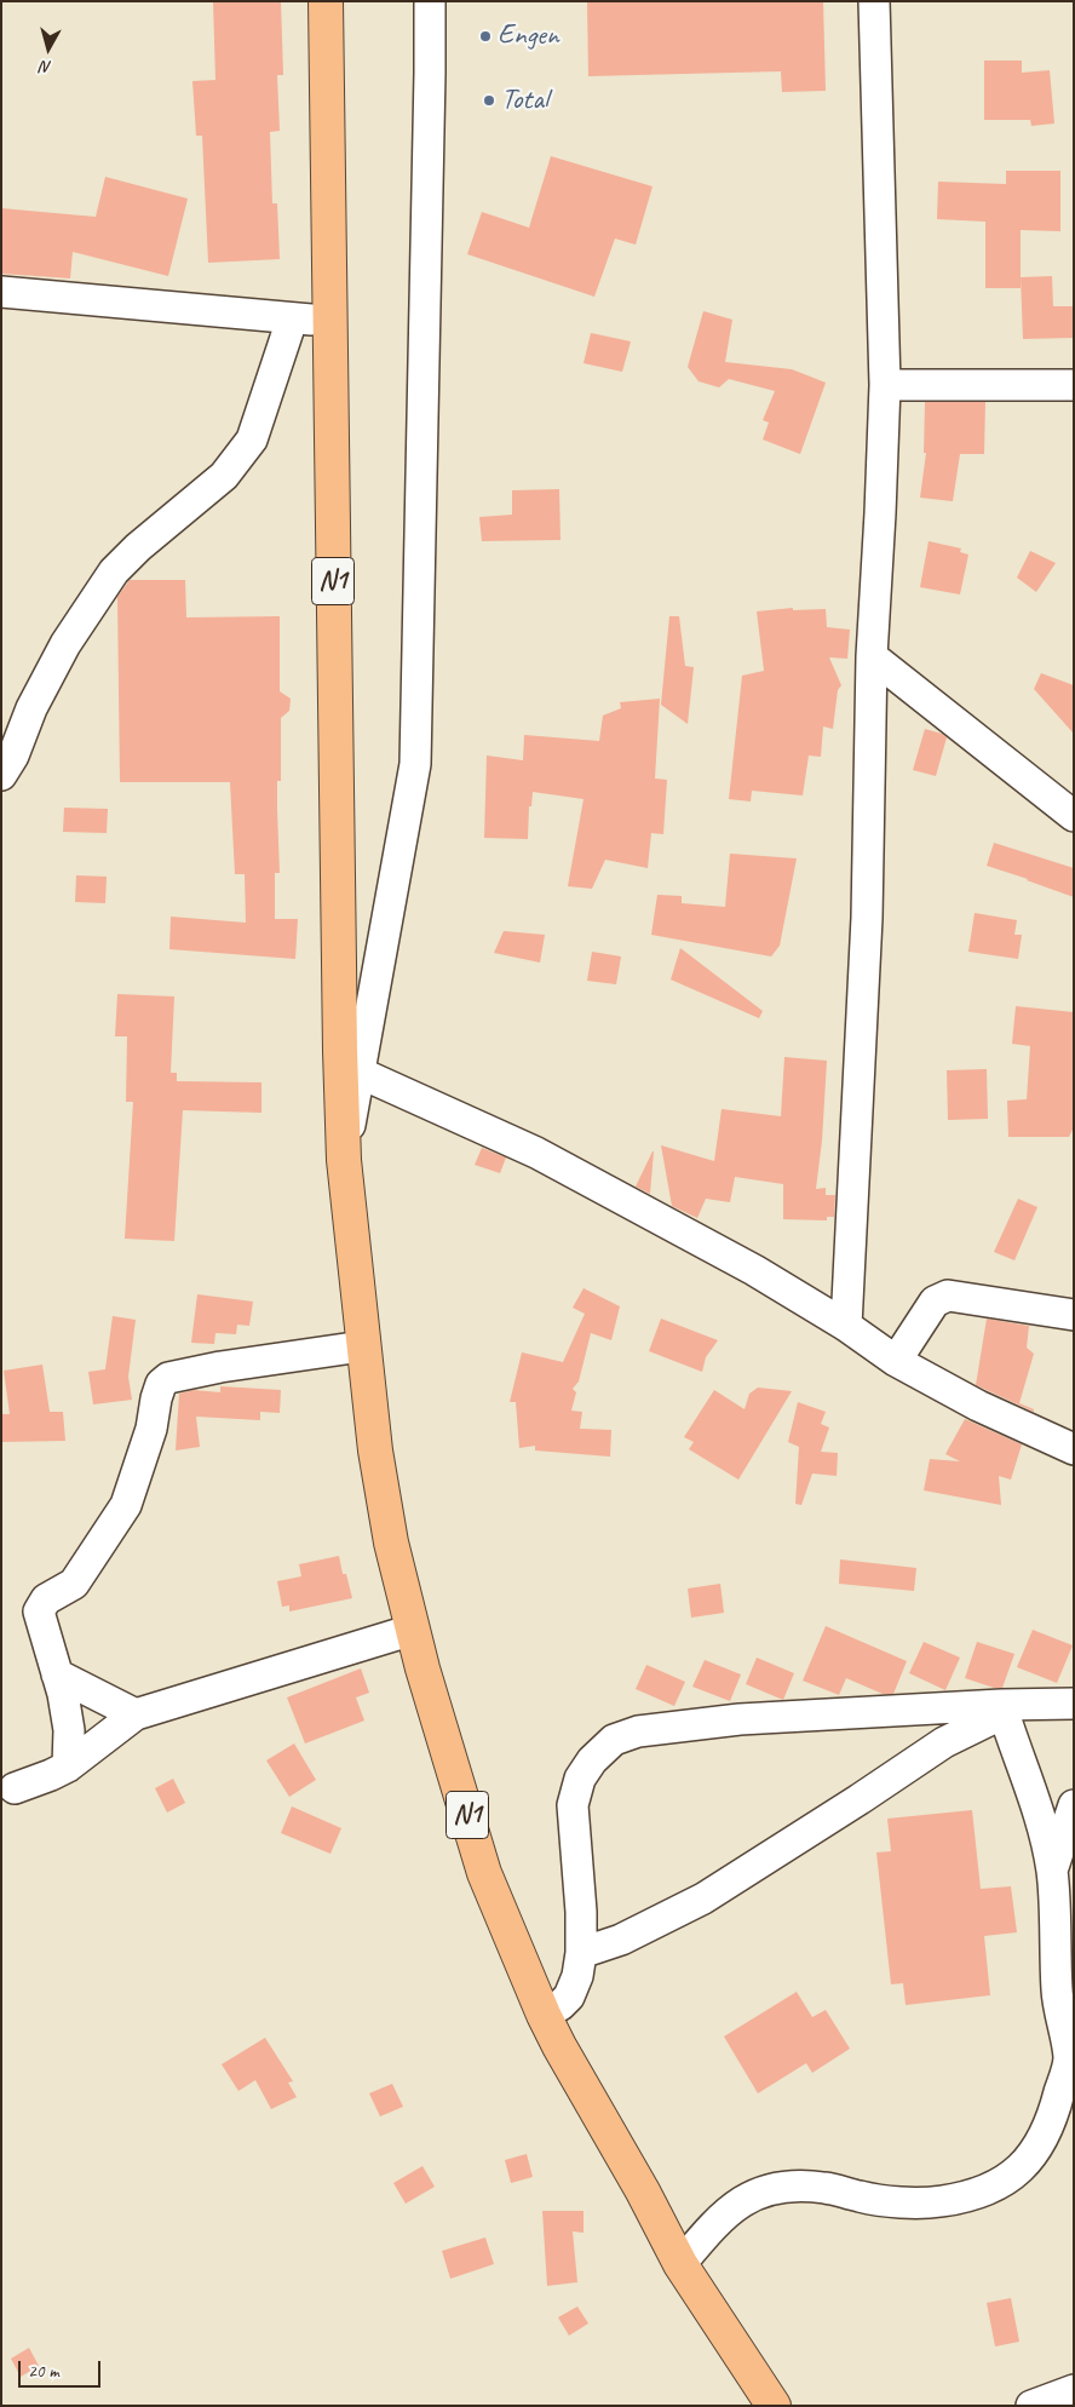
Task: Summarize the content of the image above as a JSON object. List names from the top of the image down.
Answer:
{
  "streets": {
    "highway": ["N1"]
  },
  "places": ["Engen", "Total"],
  "scale_bar": "20 m",
  "north": "bottom"
}
